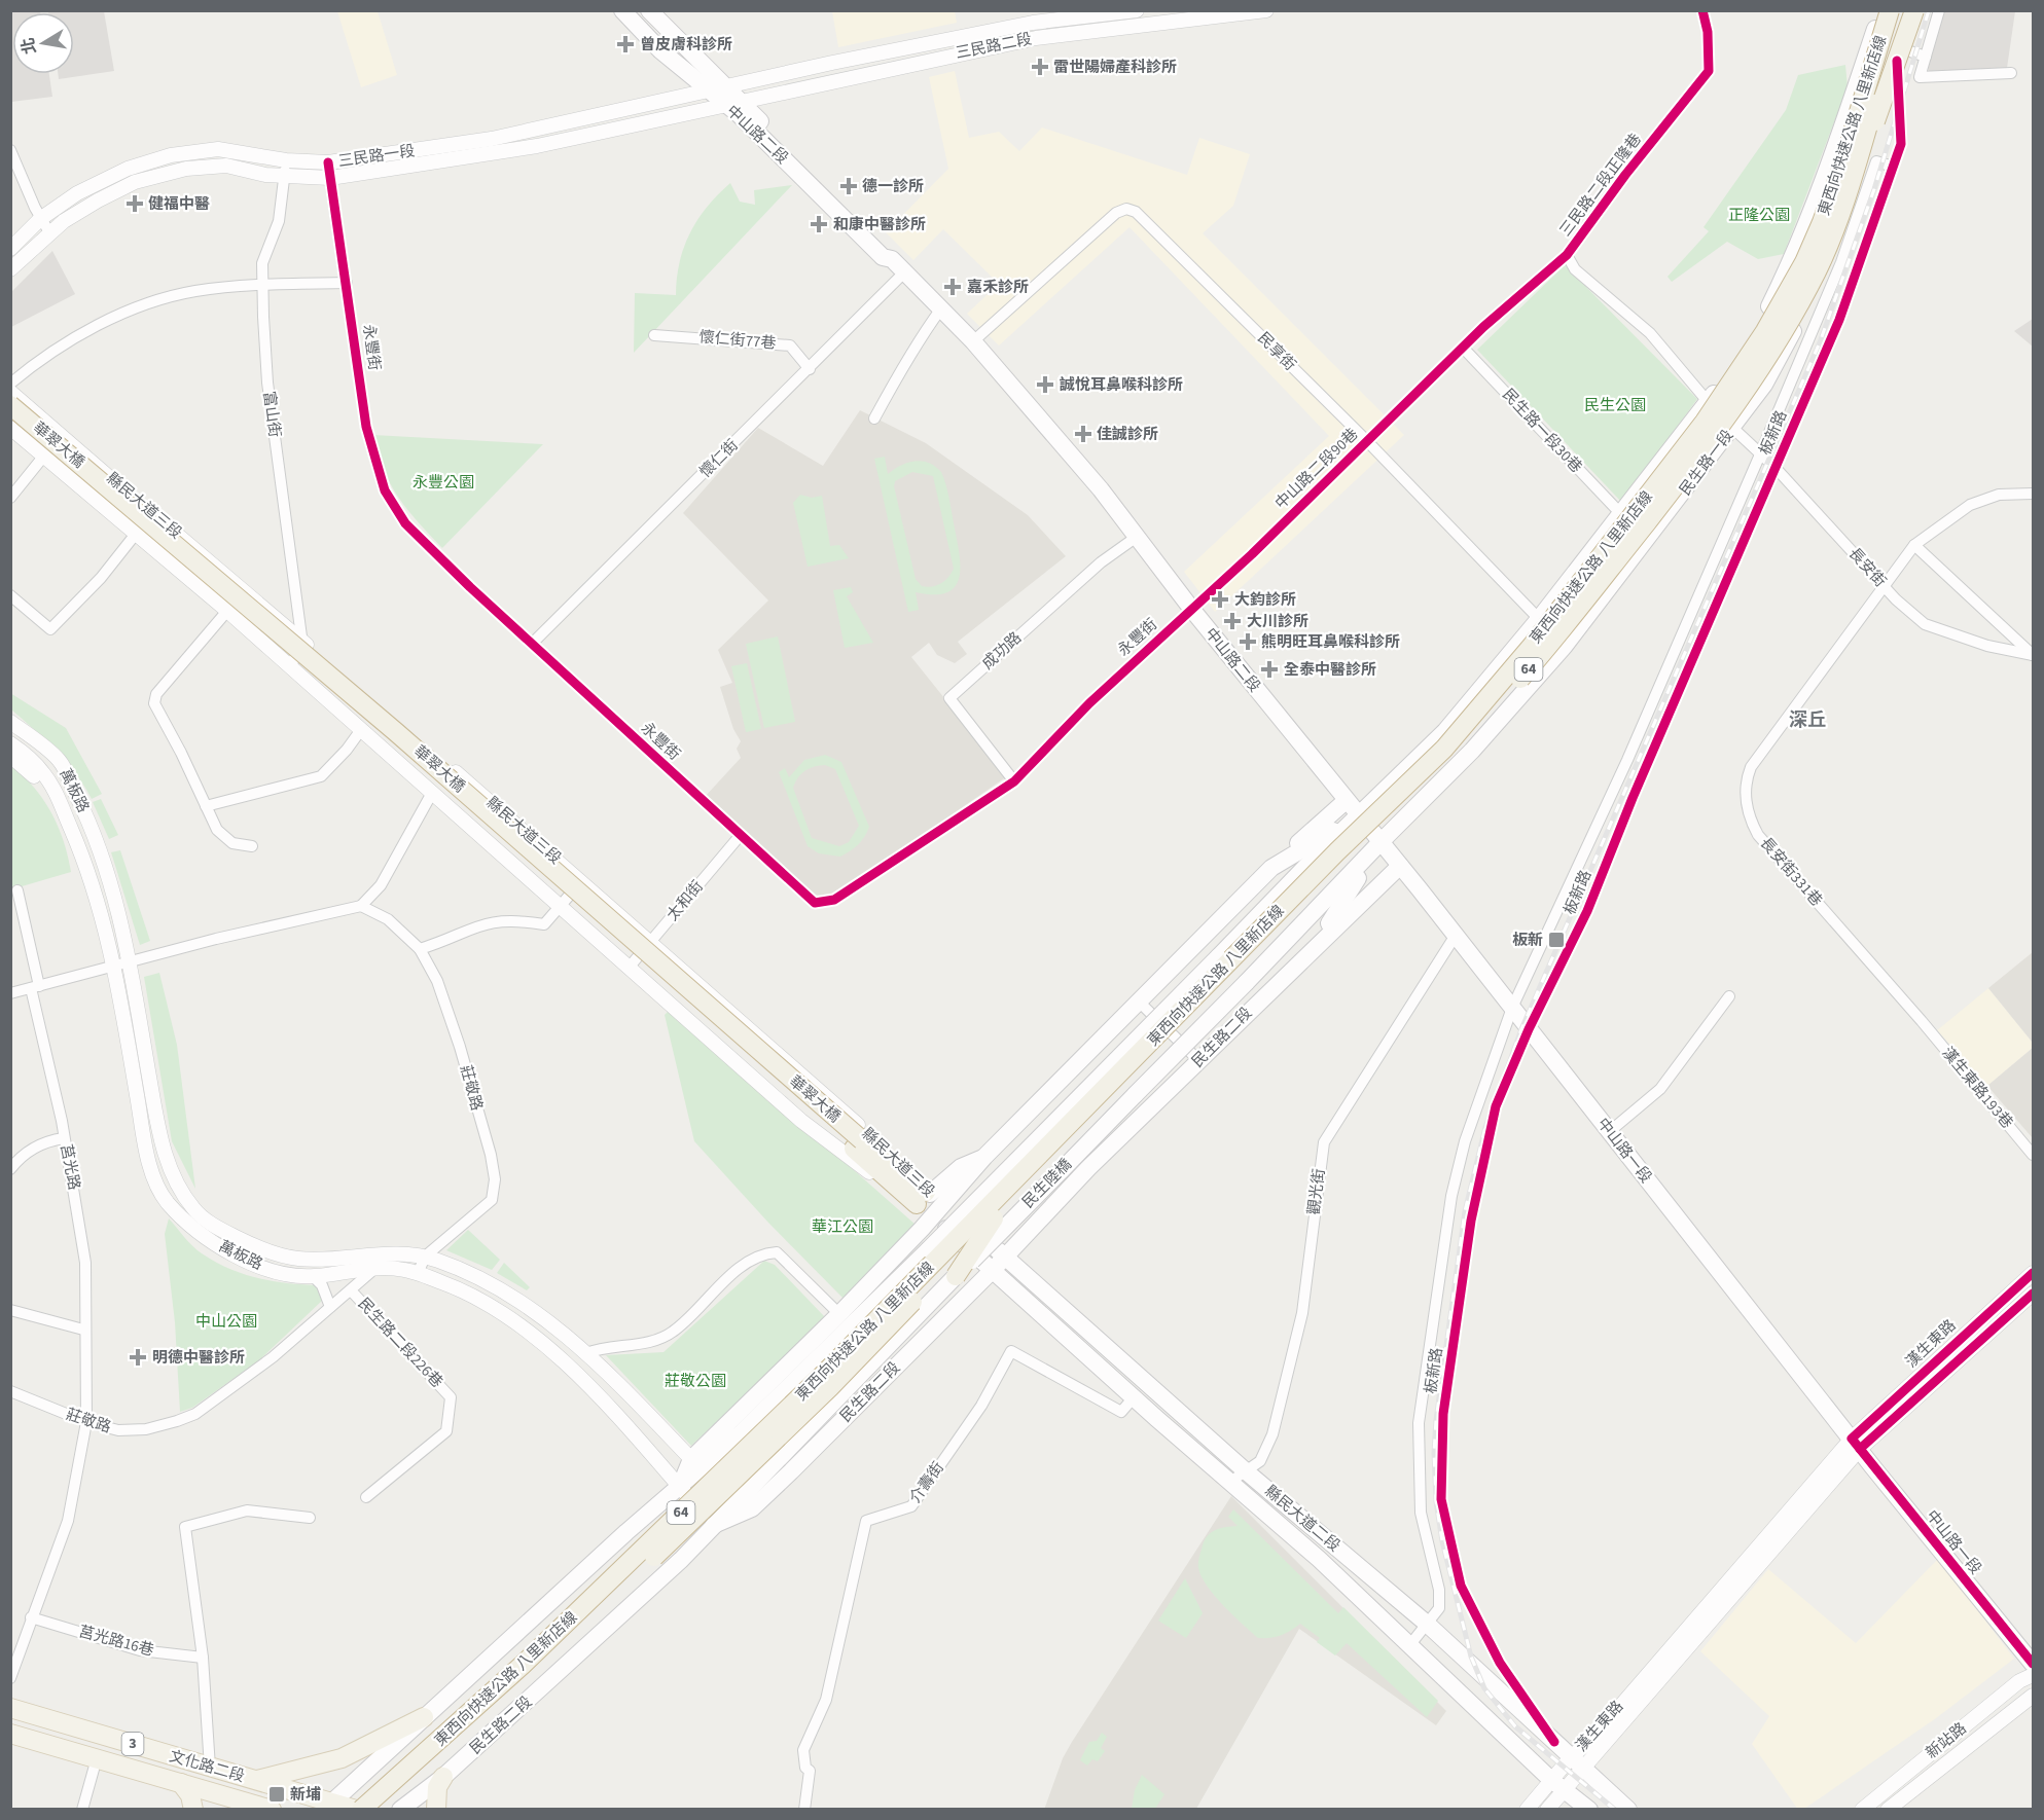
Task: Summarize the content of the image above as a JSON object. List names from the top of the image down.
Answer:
{
  "streets": {
    "highway": ["東西向快速公路 八里新店線", "華翠大橋", "64"],
    "main road": [
      "中山路二段",
      "民生路一段",
      "縣民大道三段",
      "民生路二段",
      "中山路一段",
      "民生陸橋",
      "縣民大道二段",
      "3",
      "文化路二段"
    ],
    "street": [
      "三民路二段",
      "三民路一段",
      "三民路二段正隆巷",
      "懷仁街77巷",
      "永豐街",
      "民享街",
      "富山街",
      "民生路一段30巷",
      "板新路",
      "懷仁街",
      "中山路二段90巷",
      "長安街",
      "成功路",
      "萬板路",
      "長安街331巷",
      "太和街",
      "莊敬路",
      "漢生東路193巷",
      "莒光路",
      "觀光街",
      "民生路二段226巷",
      "漢生東路",
      "介壽街",
      "莒光路16巷",
      "新站路"
    ]
  },
  "crossings": [
    ["三民路二段", "中山路二段"],
    ["三民路二段", "三民路一段"],
    ["中山路二段", "三民路一段"],
    ["中山路二段", "永豐街"],
    ["中山路二段", "民享街"],
    ["中山路二段", "板新路"],
    ["中山路二段", "懷仁街"],
    ["中山路二段", "民生路一段"],
    ["中山路二段", "中山路二段90巷"],
    ["中山路二段", "成功路"],
    ["中山路二段", "民生路二段"],
    ["中山路二段", "中山路一段"],
    ["中山路二段", "民生陸橋"],
    ["中山路二段", "觀光街"],
    ["三民路一段", "永豐街"],
    ["三民路一段", "富山街"],
    ["三民路二段正隆巷", "民生路一段30巷"],
    ["三民路二段正隆巷", "民生路一段"],
    ["三民路二段正隆巷", "中山路二段90巷"],
    ["三民路二段正隆巷", "長安街"],
    ["懷仁街77巷", "懷仁街"],
    ["永豐街", "懷仁街"],
    ["永豐街", "中山路二段90巷"],
    ["永豐街", "成功路"],
    ["永豐街", "太和街"],
    ["民享街", "民生路一段"],
    ["民享街", "中山路二段90巷"],
    ["富山街", "縣民大道三段"],
    ["民生路一段30巷", "中山路二段90巷"],
    ["板新路", "民生路一段"],
    ["板新路", "長安街"],
    ["板新路", "中山路一段"],
    ["板新路", "縣民大道二段"],
    ["民生路一段", "長安街"],
    ["民生路一段", "民生路二段"],
    ["民生路一段", "民生陸橋"],
    ["縣民大道三段", "太和街"],
    ["縣民大道三段", "縣民大道二段"],
    ["長安街", "長安街331巷"],
    ["萬板路", "民生路二段"],
    ["萬板路", "莊敬路"],
    ["萬板路", "民生陸橋"],
    ["長安街331巷", "漢生東路193巷"],
    ["民生路二段", "民生陸橋"],
    ["民生路二段", "縣民大道二段"],
    ["莊敬路", "莒光路"],
    ["莊敬路", "民生路二段226巷"],
    ["中山路一段", "漢生東路"],
    ["莒光路", "莒光路16巷"],
    ["觀光街", "縣民大道二段"],
    ["漢生東路", "縣民大道二段"],
    ["介壽街", "縣民大道二段"],
    ["3", "文化路二段"]
  ],
  "districts": ["深丘"],
  "parks": [
    "正隆公園",
    "民生公園",
    "永豐公園",
    "華江公園",
    "中山公園",
    "莊敬公園"
  ],
  "places": {
    "health": [
      "曾皮膚科診所",
      "雷世陽婦產科診所",
      "德一診所",
      "健福中醫",
      "和康中醫診所",
      "嘉禾診所",
      "誠悅耳鼻喉科診所",
      "佳誠診所",
      "大鈞診所",
      "大川診所",
      "熊明旺耳鼻喉科診所",
      "全泰中醫診所",
      "明德中醫診所"
    ],
    "transit": ["板新", "新埔"]
  },
  "north": "left"
}
